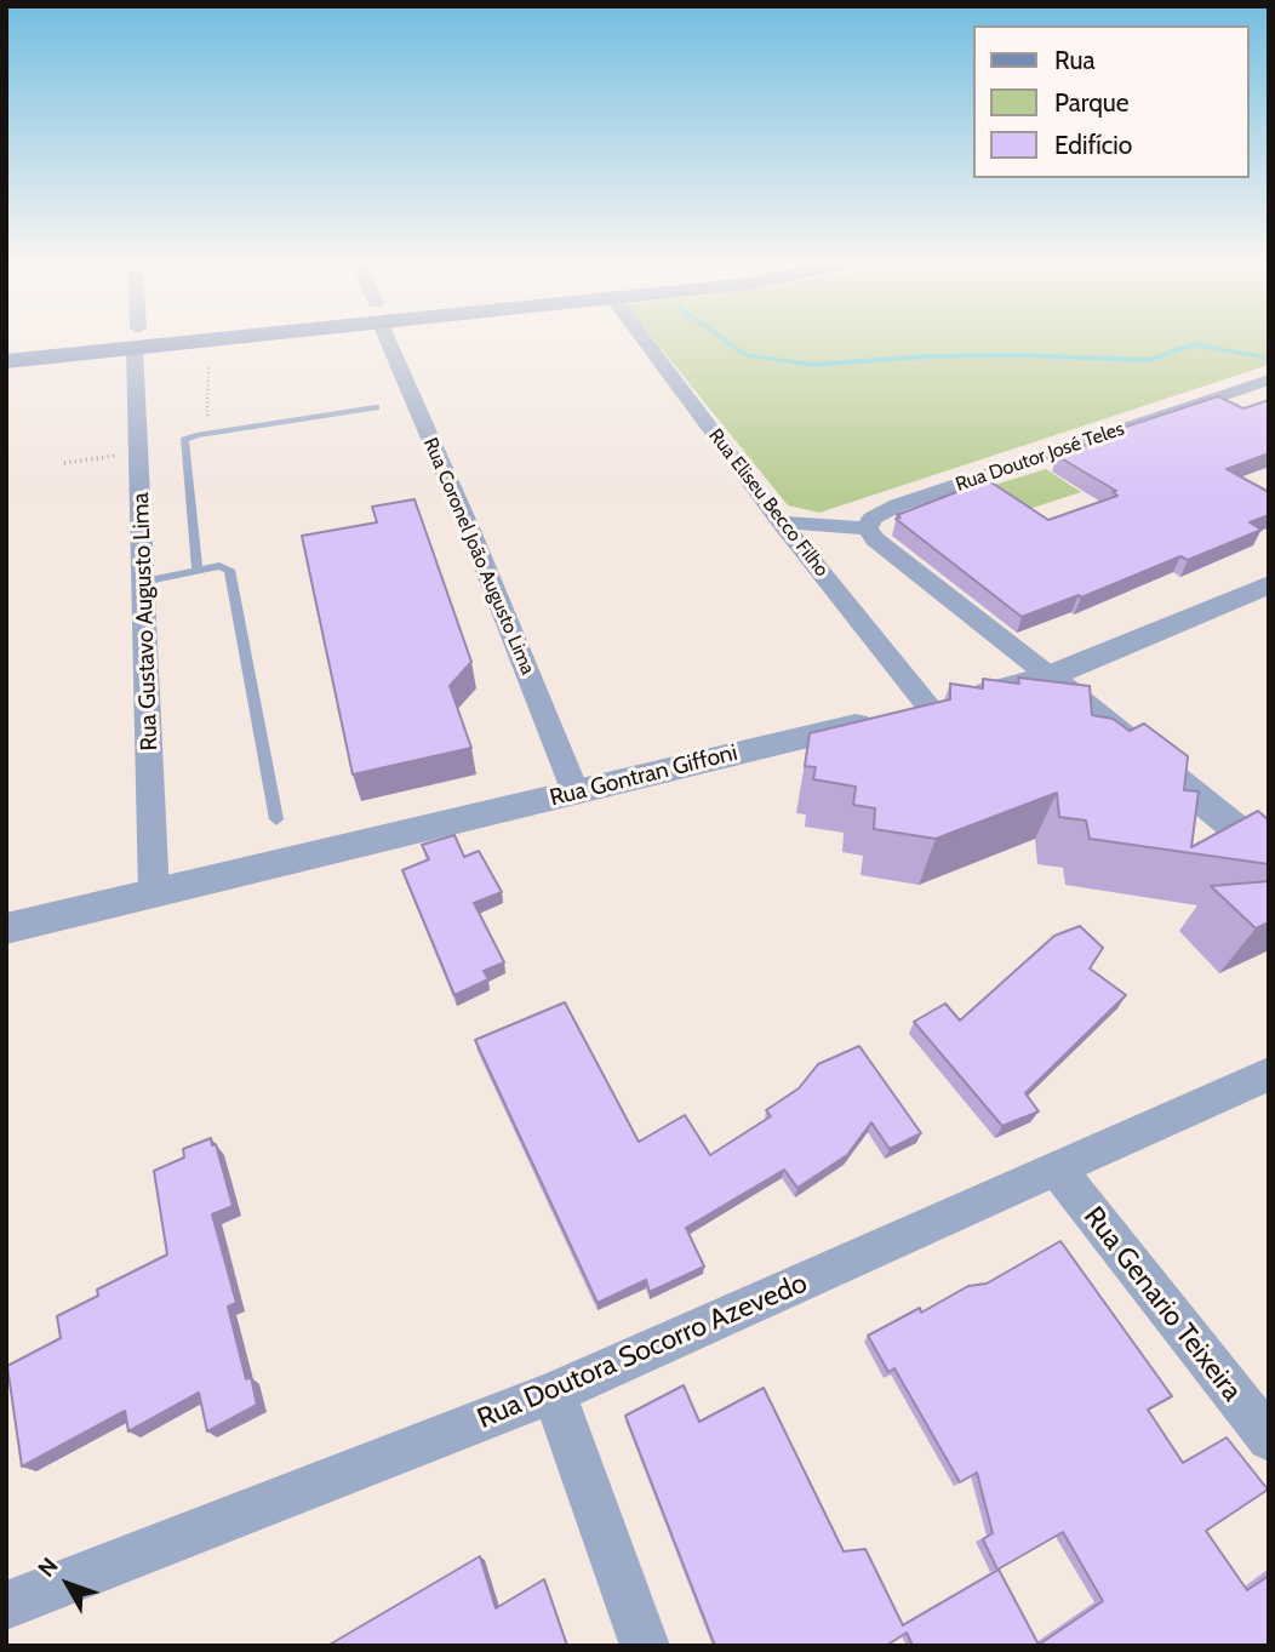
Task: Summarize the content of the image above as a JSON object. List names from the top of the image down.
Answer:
{
  "streets": {
    "street": [
      "Rua Doutor José Teles",
      "Rua Eliseu Becco Filho",
      "Rua Coronel João Augusto Lima",
      "Rua Gustavo Augusto Lima",
      "Rua Gontran Giffoni",
      "Rua Genario Teixeira",
      "Rua Doutora Socorro Azevedo"
    ]
  },
  "crossings": [
    ["Rua Eliseu Becco Filho", "Rua Gontran Giffoni"],
    ["Rua Coronel João Augusto Lima", "Rua Gontran Giffoni"],
    ["Rua Gustavo Augusto Lima", "Rua Gontran Giffoni"],
    ["Rua Genario Teixeira", "Rua Doutora Socorro Azevedo"]
  ],
  "legend": ["Rua", "Parque", "Edifício"],
  "north": "top left"
}
